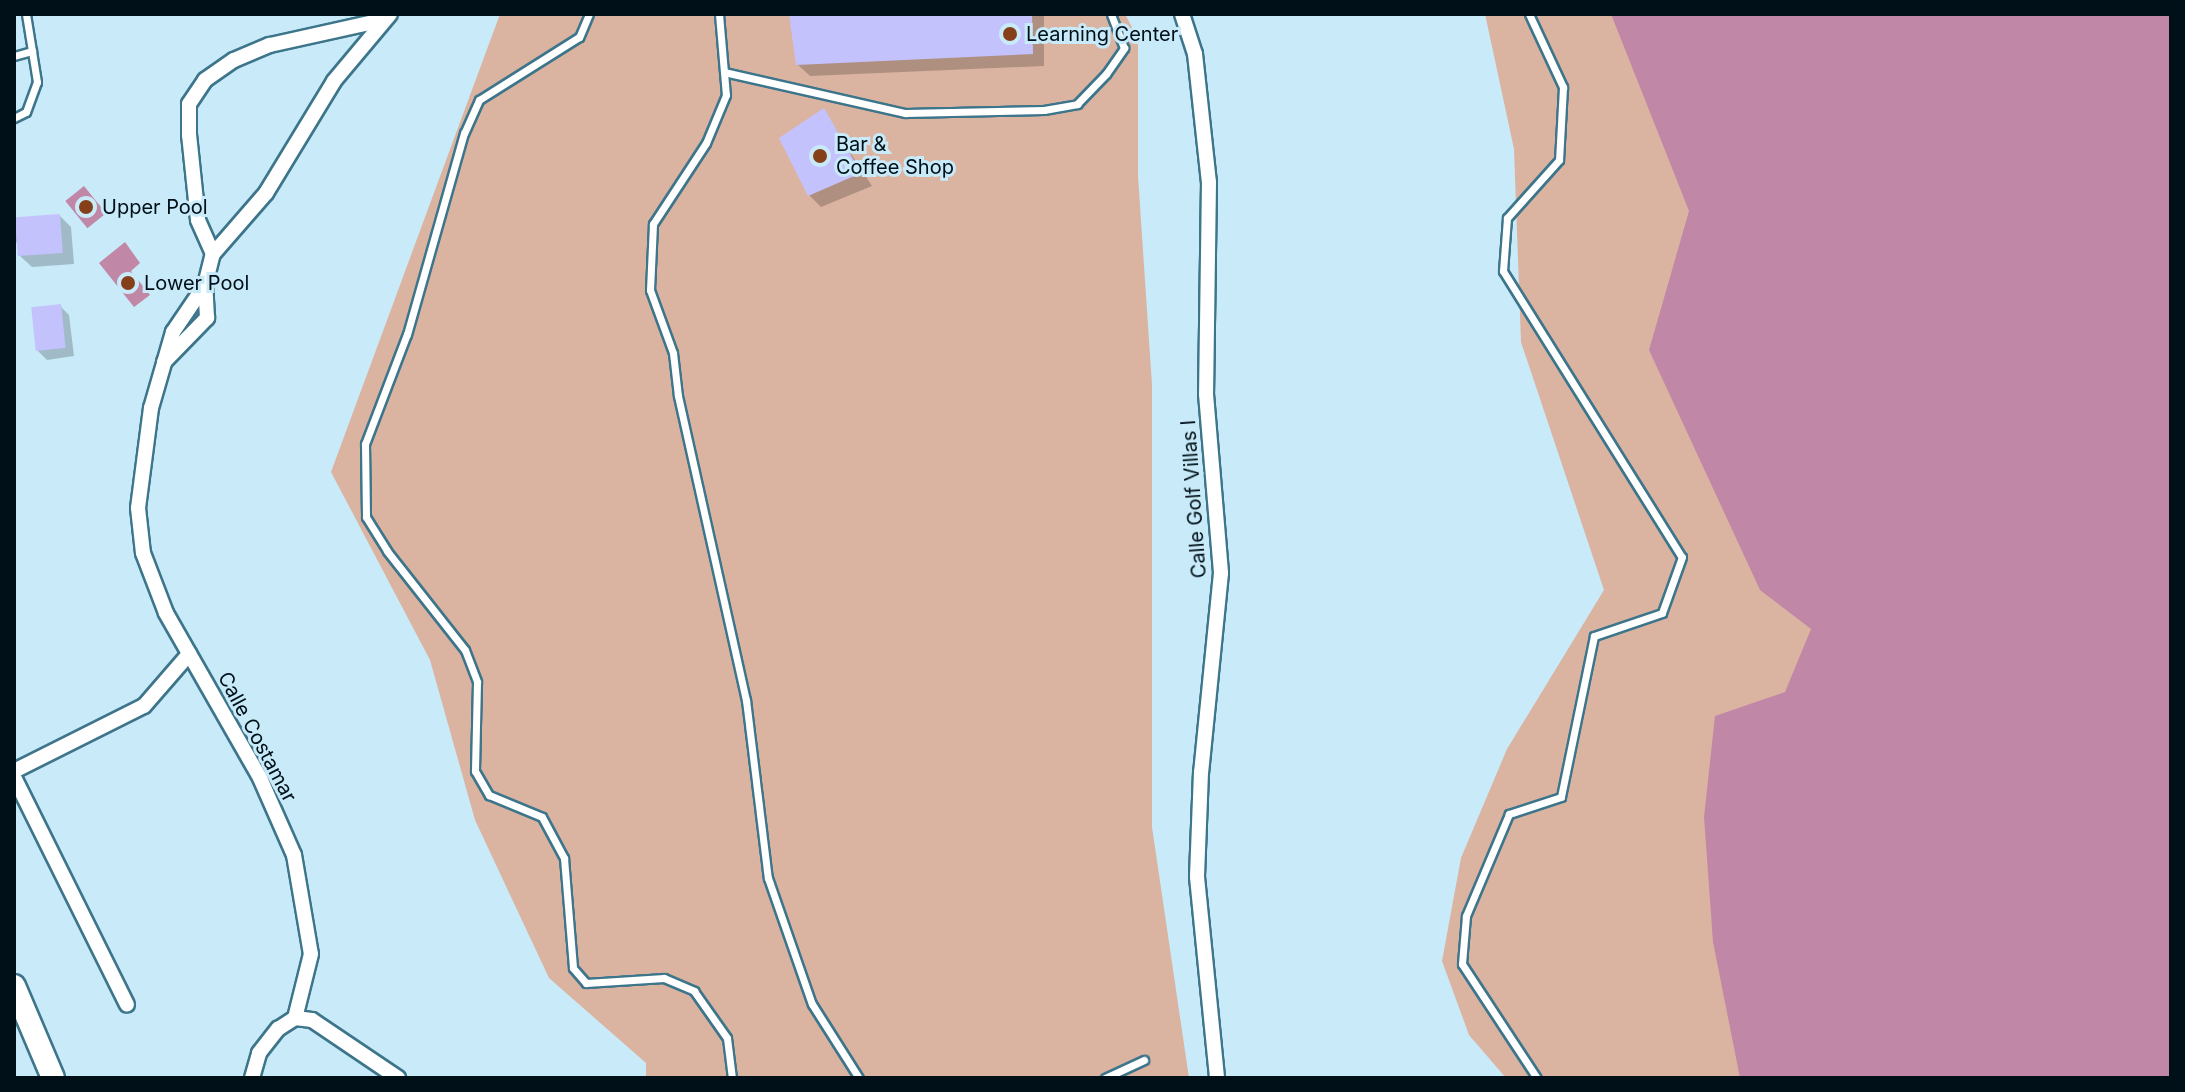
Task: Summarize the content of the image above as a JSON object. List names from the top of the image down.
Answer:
{
  "streets": {
    "street": ["Calle Golf Villas I", "Calle Costamar"]
  },
  "places": [
    "Learning Center",
    "Bar & Coffee Shop",
    "Upper Pool",
    "Lower Pool"
  ]
}
